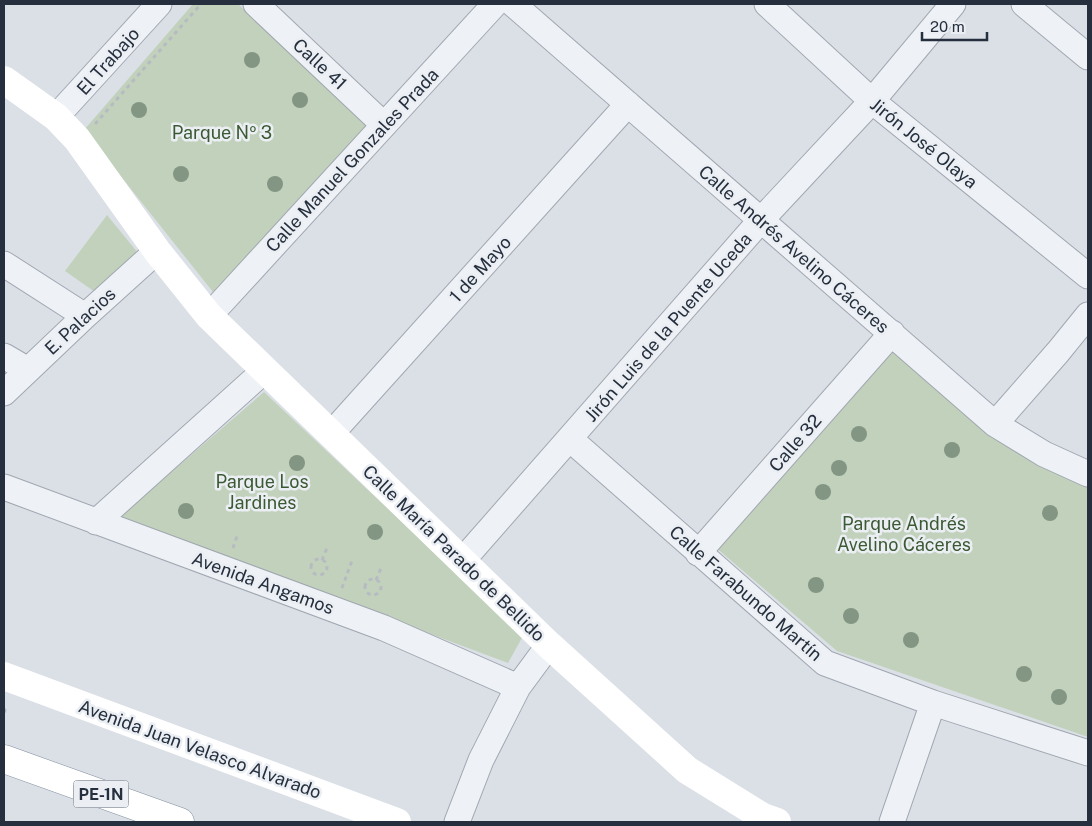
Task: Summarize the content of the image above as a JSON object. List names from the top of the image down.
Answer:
{
  "streets": {
    "main road": ["Calle María Parado de Bellido", "Avenida Juan Velasco Alvarado", "PE-1N"],
    "street": [
      "El Trabajo",
      "Calle 41",
      "Jirón José Olaya",
      "Calle Manuel Gonzales Prada",
      "Calle Andrés Avelino Cáceres",
      "1 de Mayo",
      "E. Palacios",
      "Jirón Luis de la Puente Uceda",
      "Calle 32",
      "Avenida Angamos",
      "Calle Farabundo Martín"
    ]
  },
  "crossings": [
    ["El Trabajo", "Calle María Parado de Bellido"],
    ["Calle 41", "Calle Manuel Gonzales Prada"],
    ["Jirón José Olaya", "Jirón Luis de la Puente Uceda"],
    ["Calle Manuel Gonzales Prada", "Calle María Parado de Bellido"],
    ["Calle Andrés Avelino Cáceres", "1 de Mayo"],
    ["Calle Andrés Avelino Cáceres", "Jirón Luis de la Puente Uceda"],
    ["Calle Andrés Avelino Cáceres", "Calle 32"],
    ["1 de Mayo", "Calle María Parado de Bellido"],
    ["E. Palacios", "Calle María Parado de Bellido"],
    ["Jirón Luis de la Puente Uceda", "Calle María Parado de Bellido"],
    ["Jirón Luis de la Puente Uceda", "Calle Farabundo Martín"],
    ["Calle 32", "Calle Farabundo Martín"]
  ],
  "parks": ["Parque Nº 3", "Parque Los Jardines", "Parque Andrés Avelino Cáceres"],
  "scale_bar": "20 m"
}
